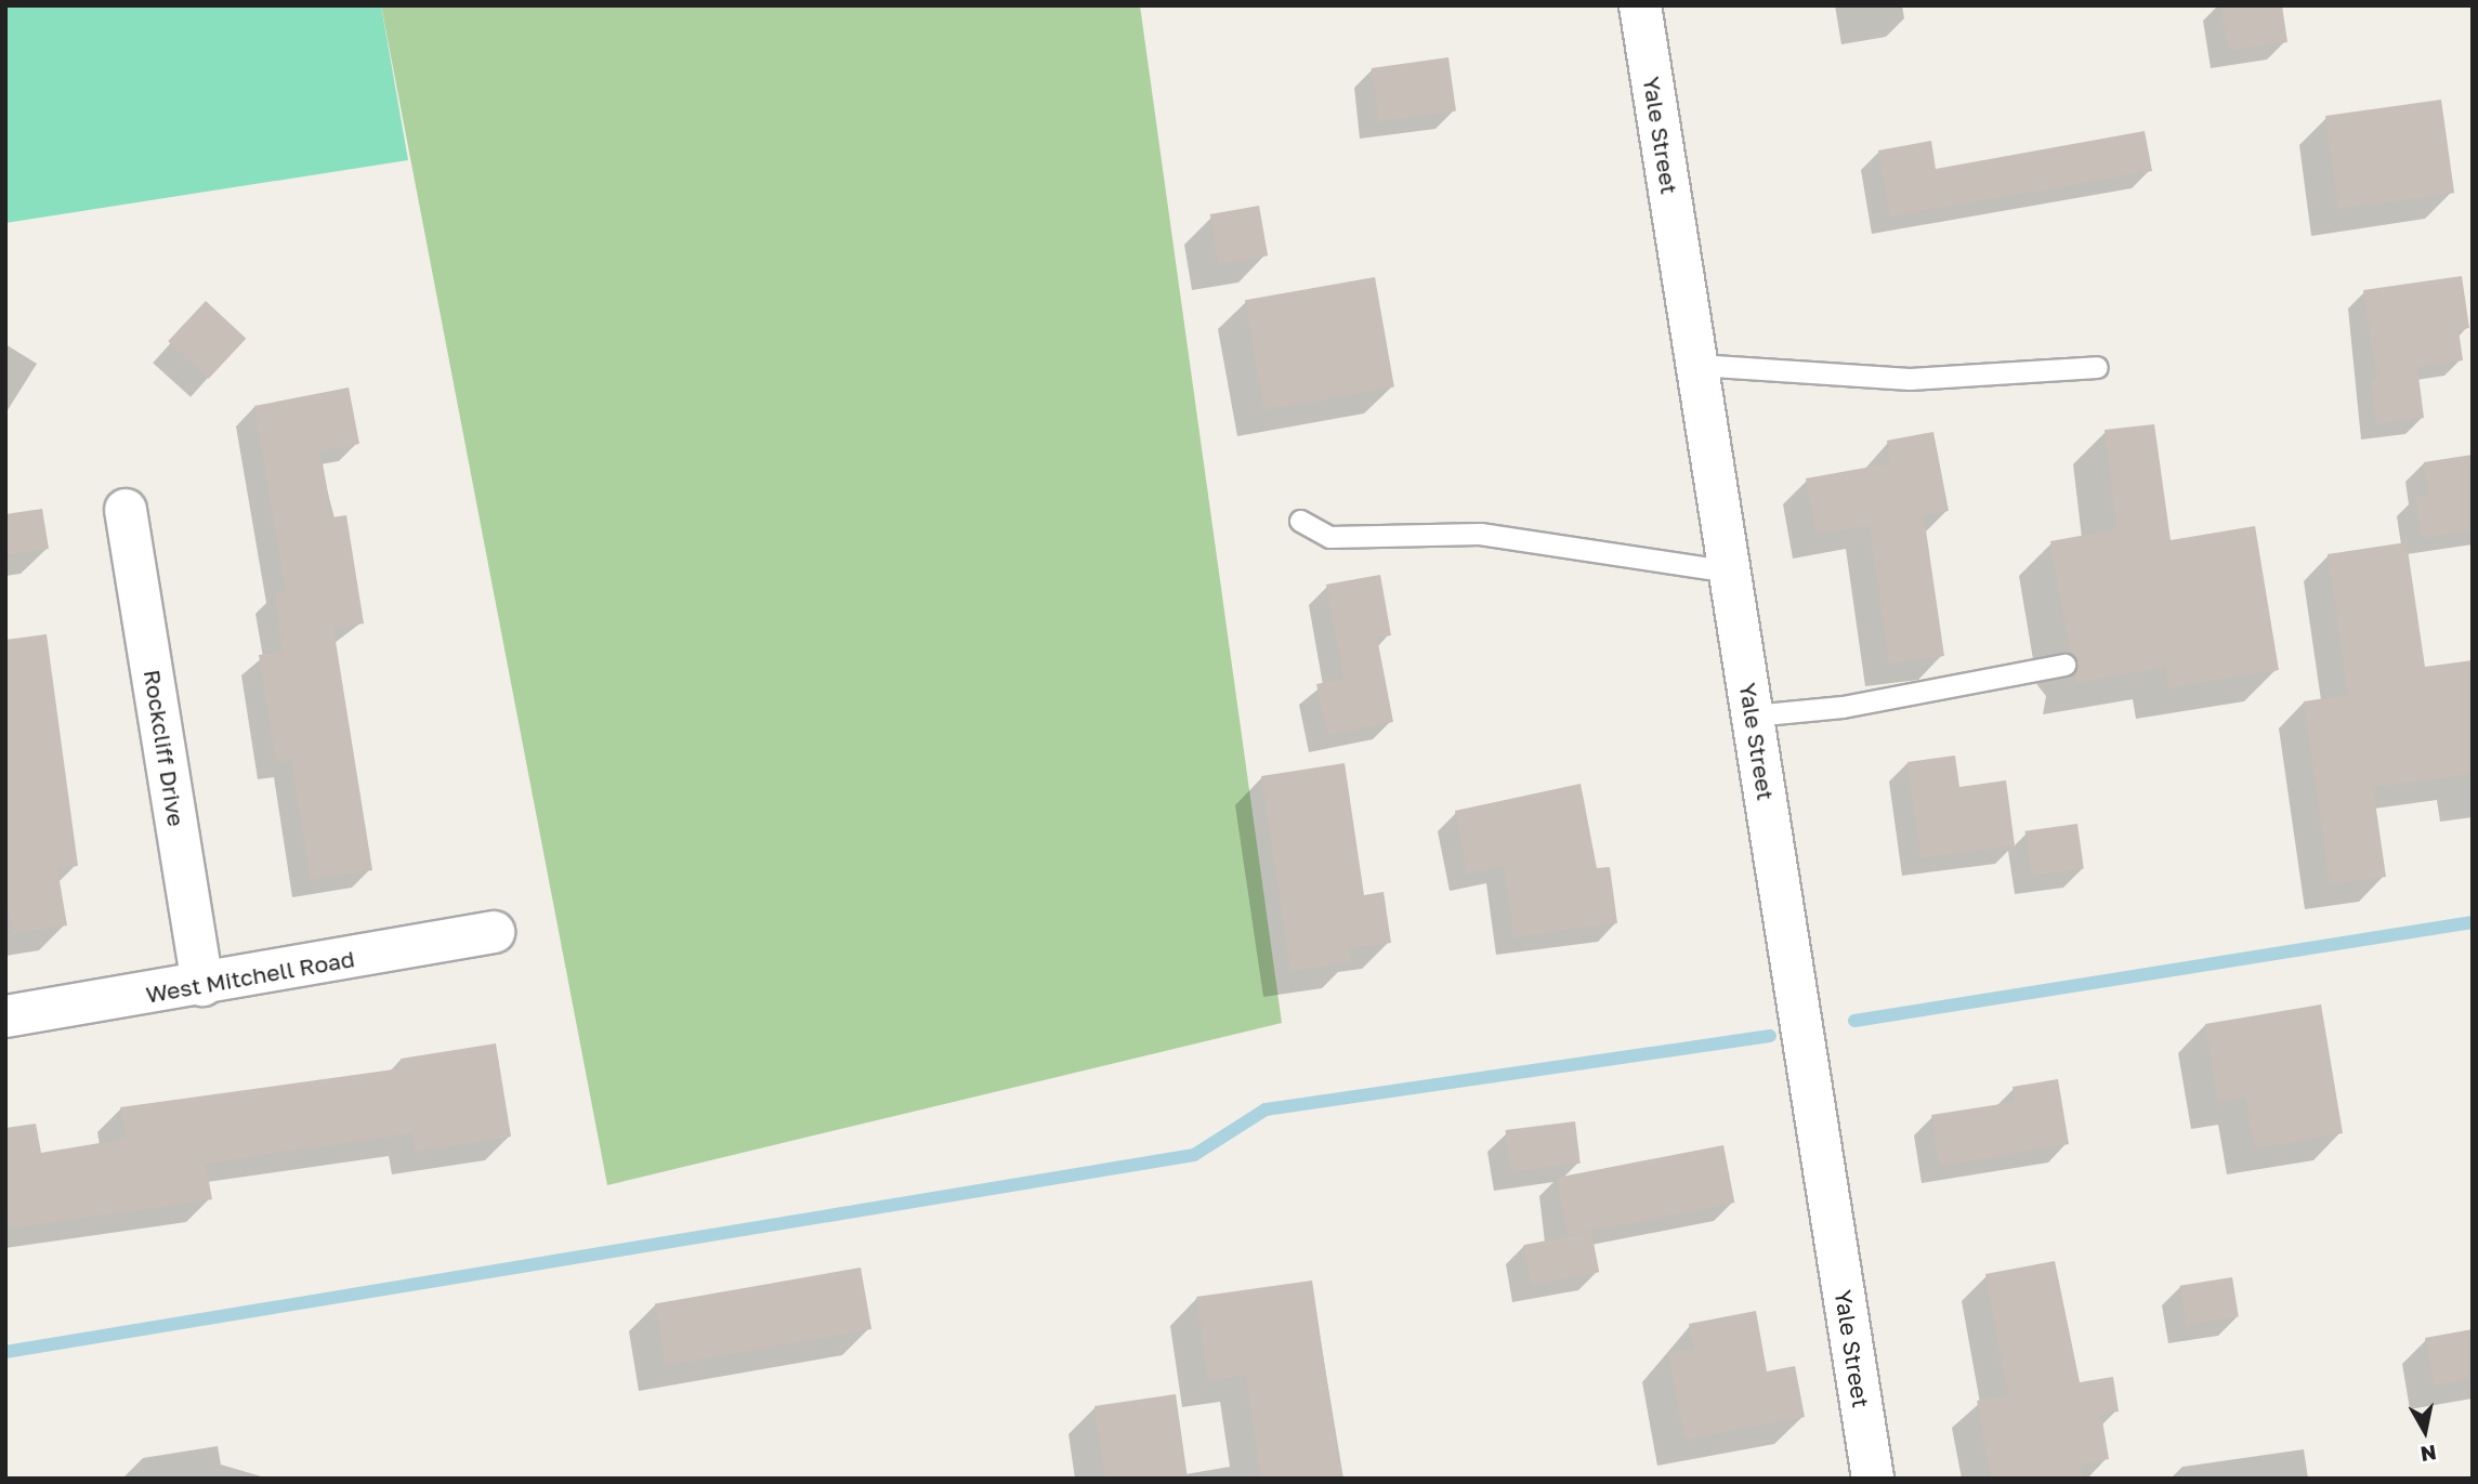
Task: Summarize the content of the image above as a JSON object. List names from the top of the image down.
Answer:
{
  "streets": {
    "street": ["Yale Street", "Rockcliff Drive", "West Mitchell Road"]
  },
  "crossings": [
    ["Rockcliff Drive", "West Mitchell Road"]
  ],
  "north": "bottom"
}
